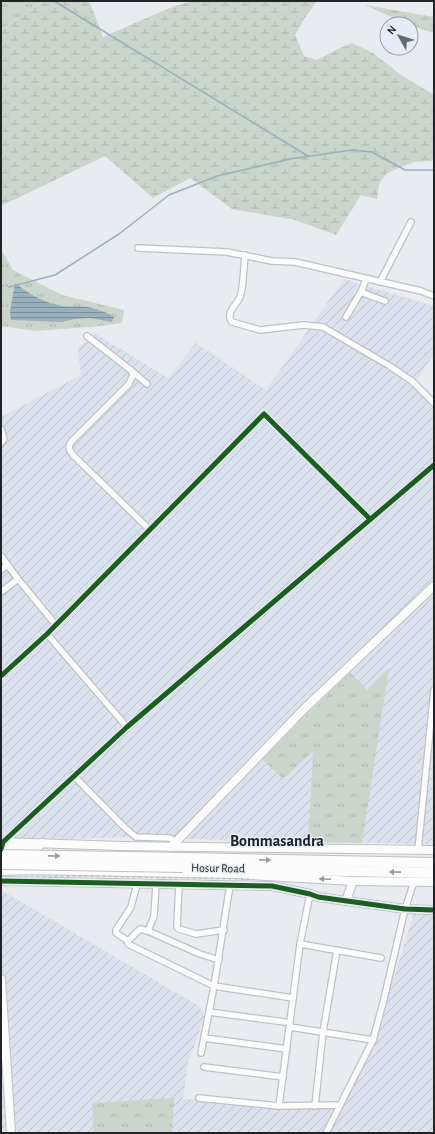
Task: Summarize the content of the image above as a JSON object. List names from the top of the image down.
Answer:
{
  "streets": {
    "highway": ["Hosur Road"]
  },
  "districts": ["Bommasandra"],
  "north": "top left"
}
